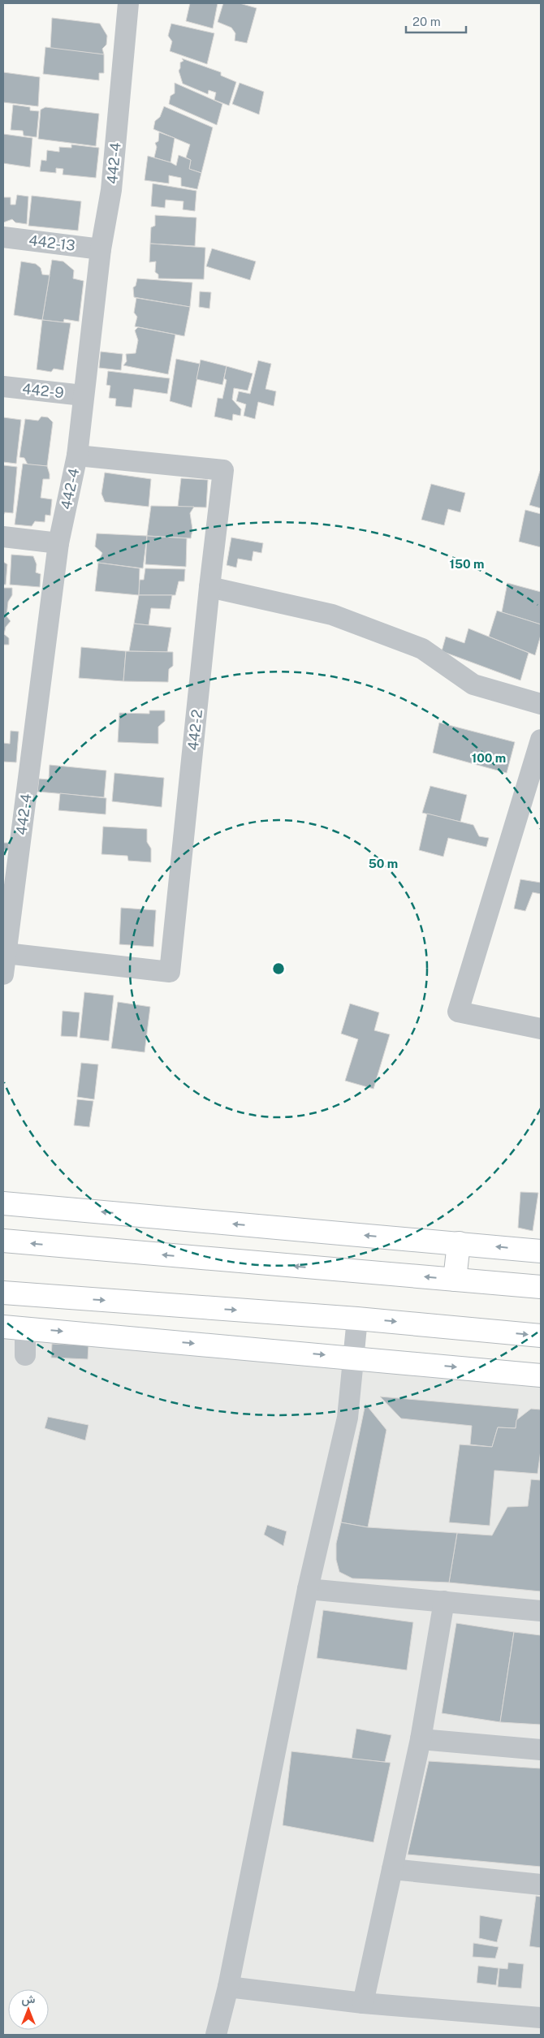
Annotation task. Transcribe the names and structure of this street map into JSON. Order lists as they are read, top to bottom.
{
  "streets": {
    "street": [
      "442-4",
      "442-13",
      "442-9",
      "442-2"
    ]
  },
  "crossings": [
    ["442-4", "442-13"],
    ["442-4", "442-9"],
    ["442-4", "442-2"]
  ],
  "scale_bar": "20 m",
  "north": "top",
  "rings": ["150 m", "100 m", "50 m"]
}
